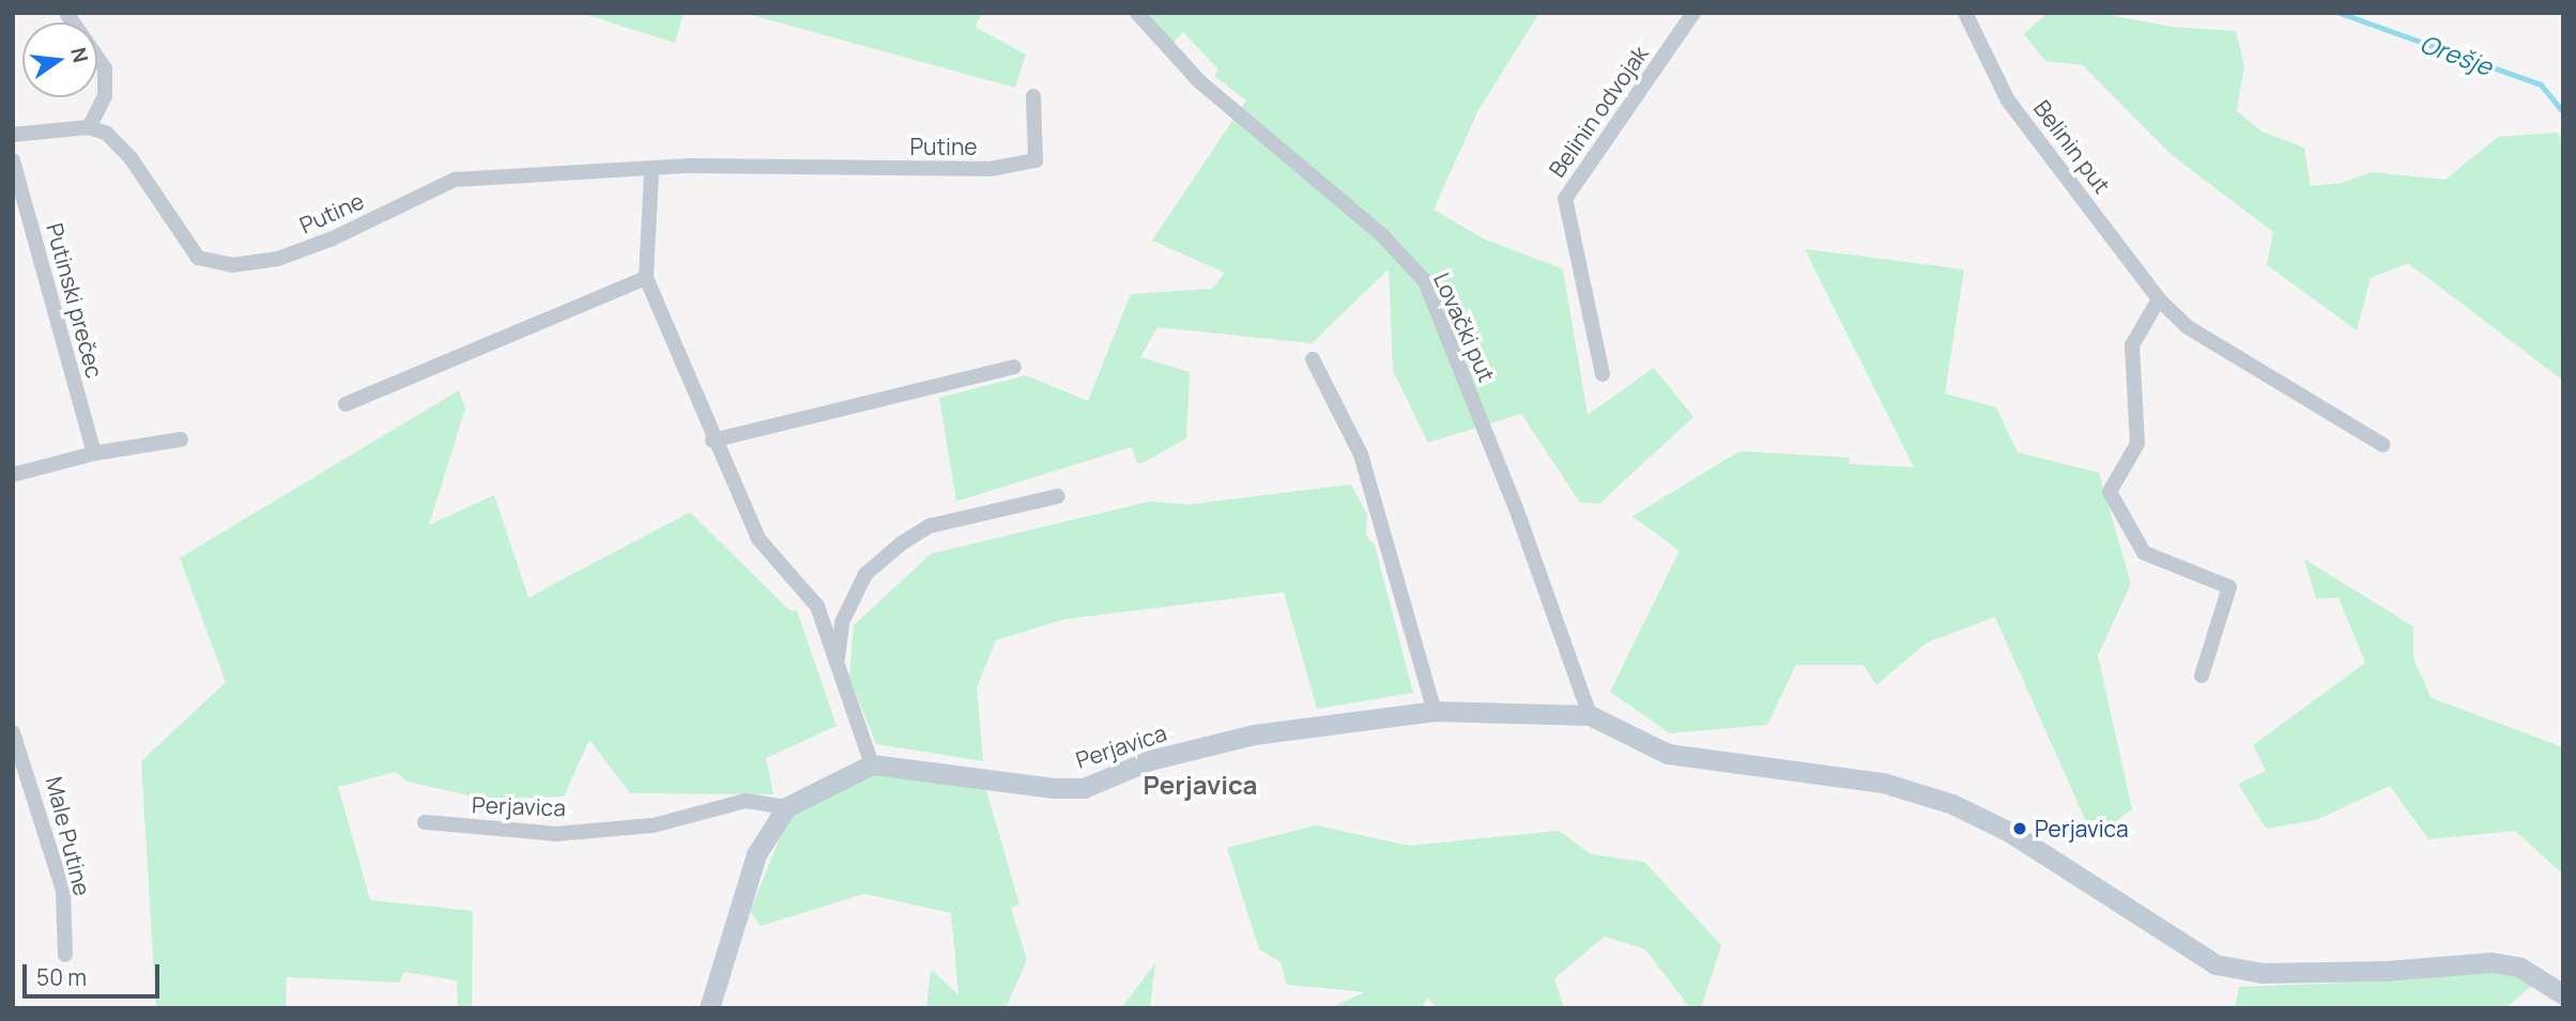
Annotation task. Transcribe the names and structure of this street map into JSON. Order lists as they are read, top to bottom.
{
  "streets": {
    "street": [
      "Belinin odvojak",
      "Putine",
      "Belinin put",
      "Putinski prečec",
      "Lovački put",
      "Perjavica",
      "Male Putine"
    ]
  },
  "crossings": [
    ["Lovački put", "Perjavica"]
  ],
  "districts": ["Perjavica"],
  "water": ["Orešje"],
  "places": ["Perjavica"],
  "scale_bar": "50 m",
  "north": "right"
}
